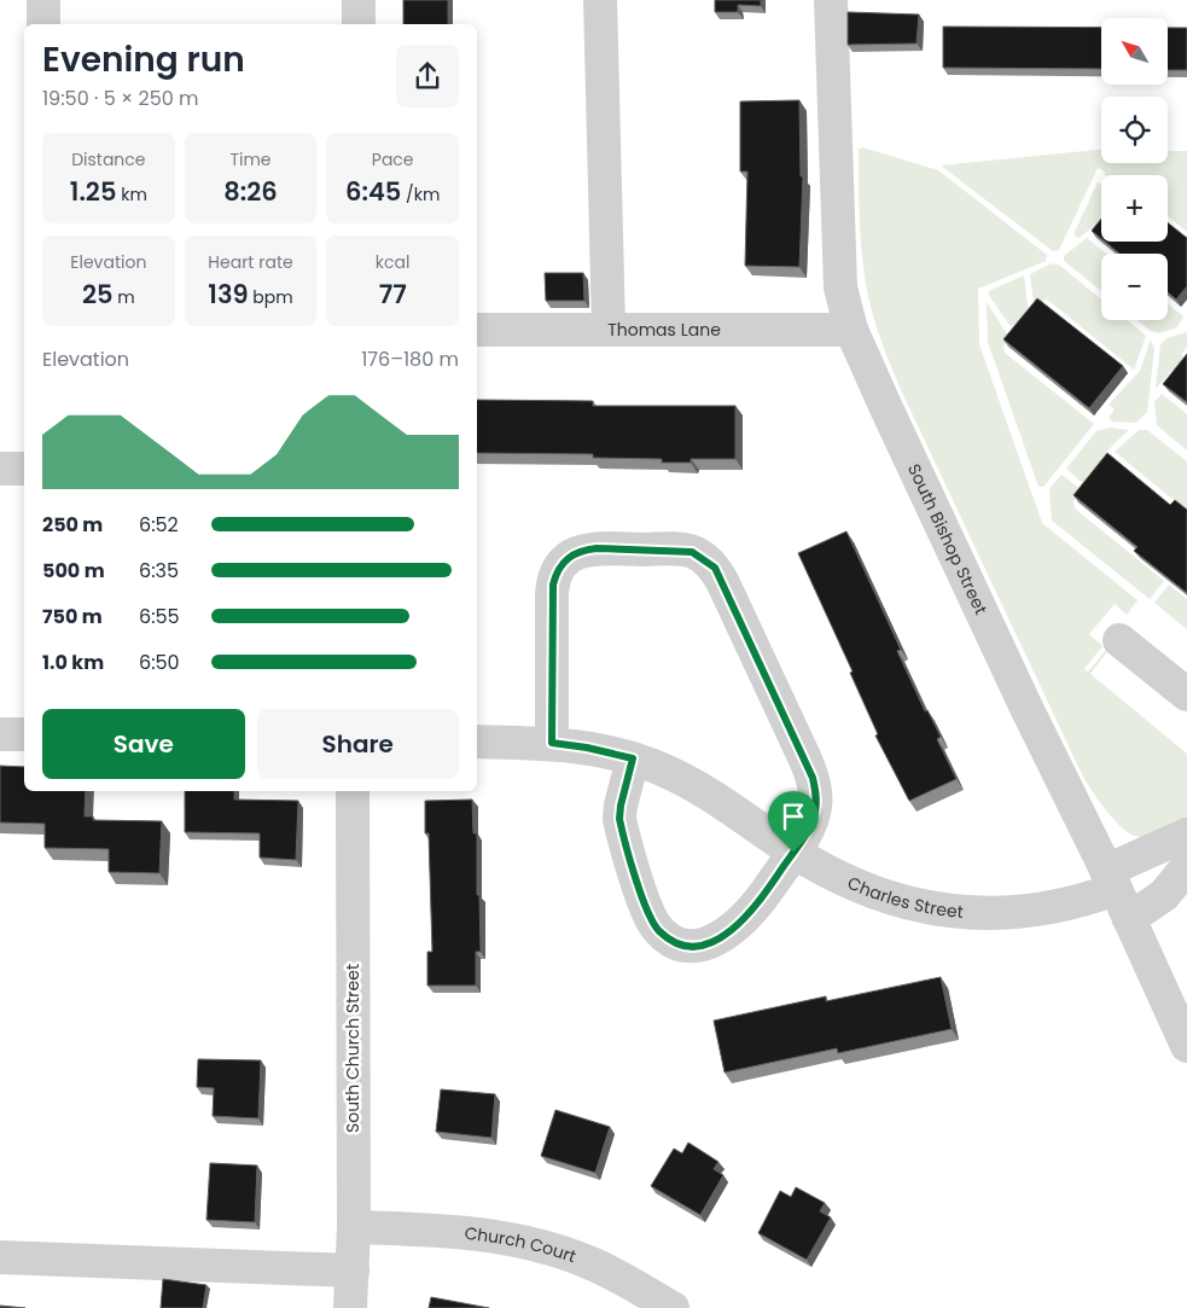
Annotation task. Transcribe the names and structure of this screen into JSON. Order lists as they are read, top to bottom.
{
  "streets": {
    "street": [
      "Thomas Lane",
      "South Bishop Street",
      "Charles Street",
      "South Church Street",
      "Church Court"
    ]
  },
  "crossings": [
    ["Thomas Lane", "South Bishop Street"],
    ["South Bishop Street", "Charles Street"],
    ["South Church Street", "Church Court"]
  ],
  "north": "top left",
  "page": {
    "map_buttons": ["+", "−"],
    "heading": ["Evening run", "19:50 · 5 × 250 m"],
    "stats": [
      ["Distance", "1.25 km"],
      ["Time", "8:26"],
      ["Pace", "6:45 /km"],
      ["Elevation", "25 m"],
      ["Heart rate", "139 bpm"],
      ["kcal", "77"]
    ],
    "chart": ["Elevation", "176–180 m"],
    "list": [
      {
        "name": "250 m",
        "note": "6:52"
      },
      {
        "name": "500 m",
        "note": "6:35"
      },
      {
        "name": "750 m",
        "note": "6:55"
      },
      {
        "name": "1.0 km",
        "note": "6:50"
      }
    ],
    "buttons": ["Save", "Share"]
  }
}
